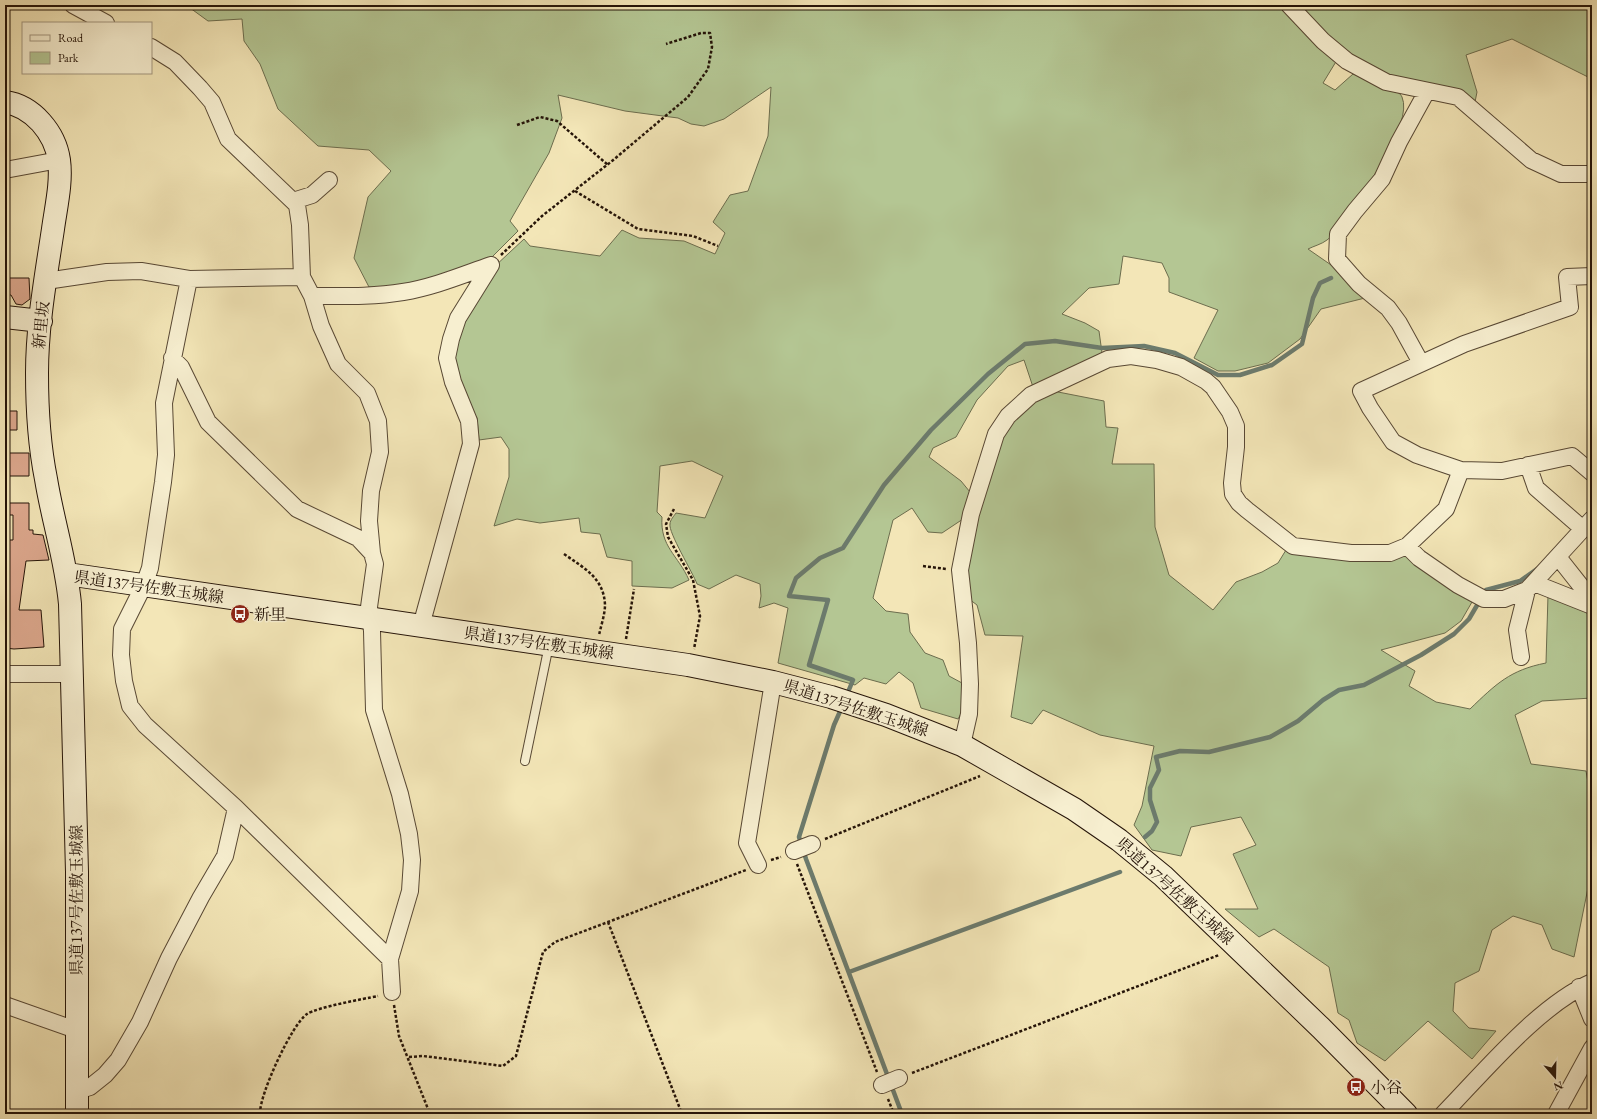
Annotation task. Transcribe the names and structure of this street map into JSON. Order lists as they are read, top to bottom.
{
  "streets": {
    "main road": ["新里坂", "県道137号佐敷玉城線"]
  },
  "crossings": [
    ["新里坂", "県道137号佐敷玉城線"]
  ],
  "places": {
    "bus stop": ["新里", "小谷"]
  },
  "legend": ["Road", "Park"],
  "north": "bottom"
}
